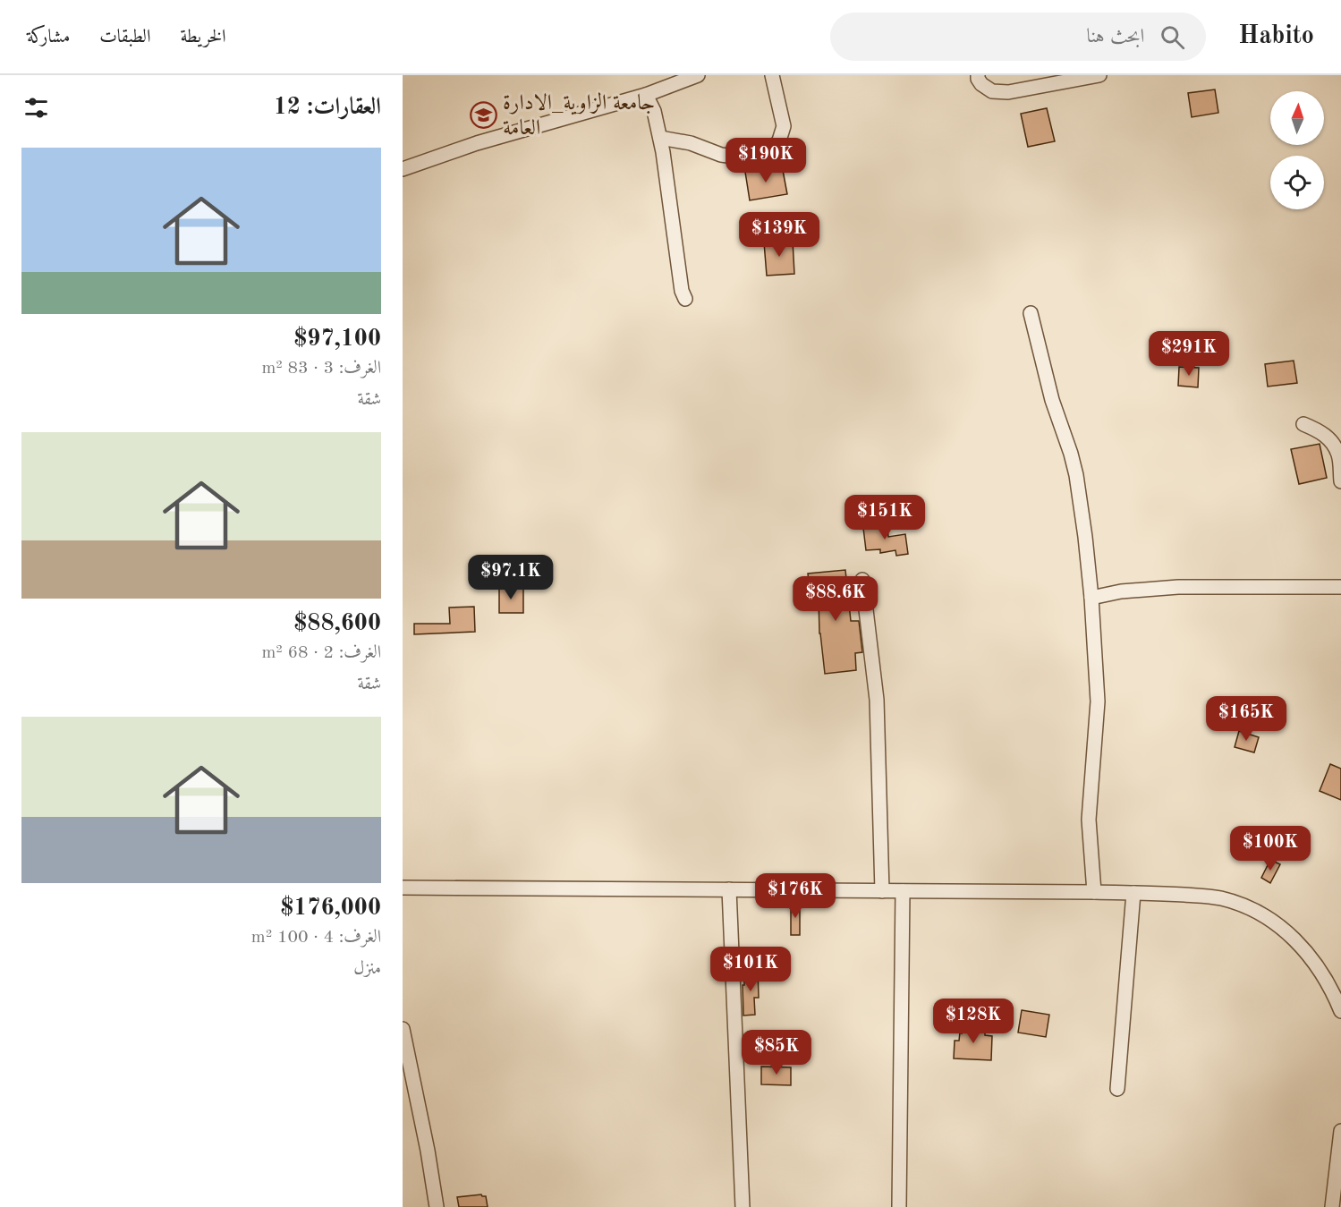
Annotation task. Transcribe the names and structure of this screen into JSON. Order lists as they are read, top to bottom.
{
  "places": {
    "school or university": ["جامعة الزاوية_الادارة العامة"]
  },
  "north": "top",
  "page": {
    "header": "Habito",
    "search": "ابحث هنا",
    "nav": ["الخريطة", "الطبقات", "مشاركة"],
    "heading": "العقارات: 12",
    "price": [
      "$190K",
      "$139K",
      "$291K",
      "$151K",
      "$97.1K",
      "$88.6K",
      "$165K",
      "$100K",
      "$176K",
      "$101K",
      "$128K",
      "$85K"
    ],
    "list": [
      {
        "name": "$97,100",
        "note": "الغرف: 3 · 83 m² · شقة"
      },
      {
        "name": "$88,600",
        "note": "الغرف: 2 · 68 m² · شقة"
      },
      {
        "name": "$176,000",
        "note": "الغرف: 4 · 100 m² · منزل"
      }
    ]
  }
}
